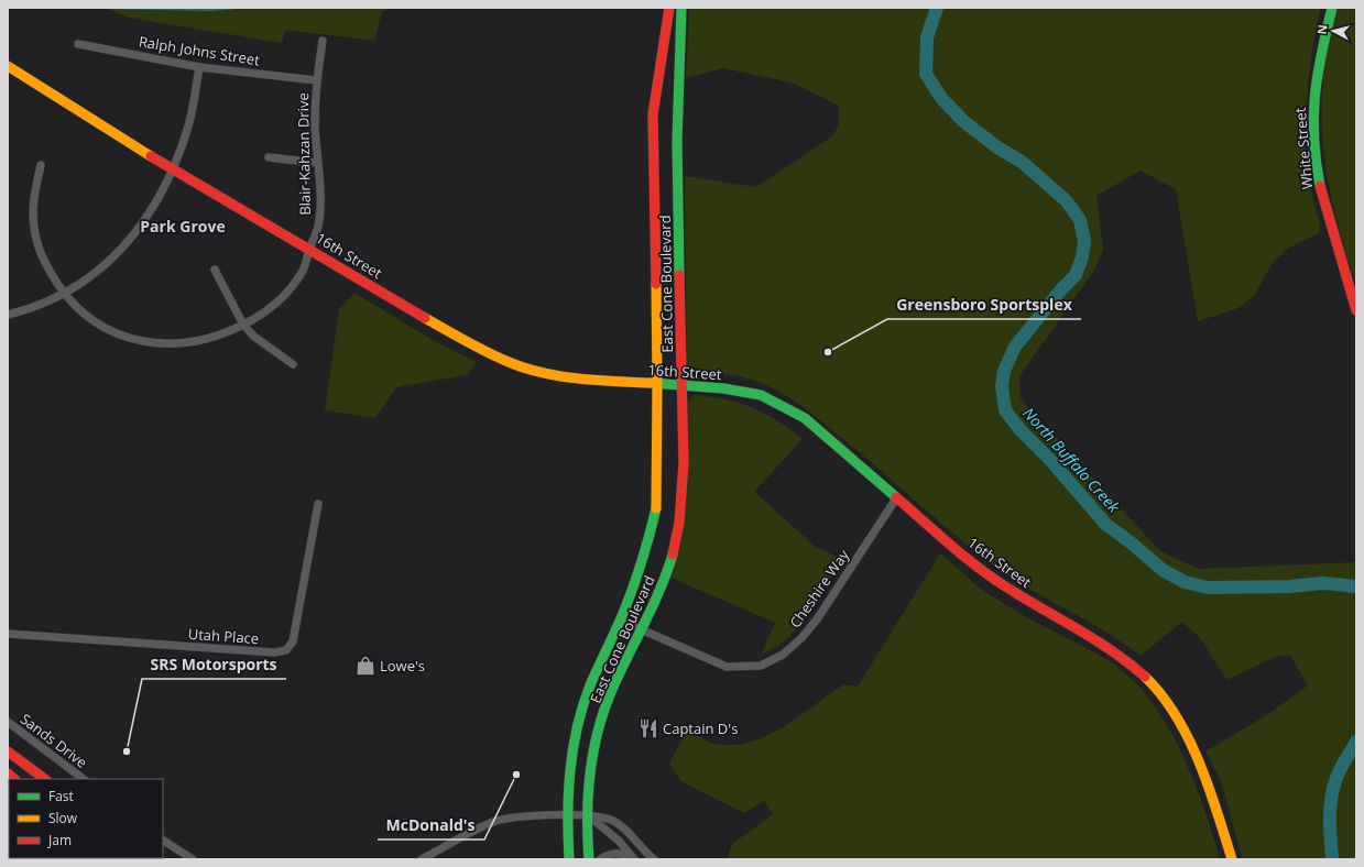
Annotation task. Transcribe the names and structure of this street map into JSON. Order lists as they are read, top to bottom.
{
  "streets": {
    "main road": ["White Street", "16th Street", "East Cone Boulevard"],
    "street": [
      "Ralph Johns Street",
      "Blair-Kahzan Drive",
      "Cheshire Way",
      "Utah Place",
      "Sands Drive"
    ]
  },
  "crossings": [
    ["Ralph Johns Street", "Blair-Kahzan Drive"],
    ["Blair-Kahzan Drive", "16th Street"],
    ["16th Street", "East Cone Boulevard"],
    ["16th Street", "Cheshire Way"],
    ["East Cone Boulevard", "Cheshire Way"]
  ],
  "districts": ["Park Grove"],
  "water": ["North Buffalo Creek"],
  "places": {
    "other": ["Greensboro Sportsplex", "SRS Motorsports", "McDonald's"],
    "shop": ["Lowe's"],
    "restaurant": ["Captain D's"]
  },
  "legend": ["Fast", "Slow", "Jam"],
  "north": "left"
}
